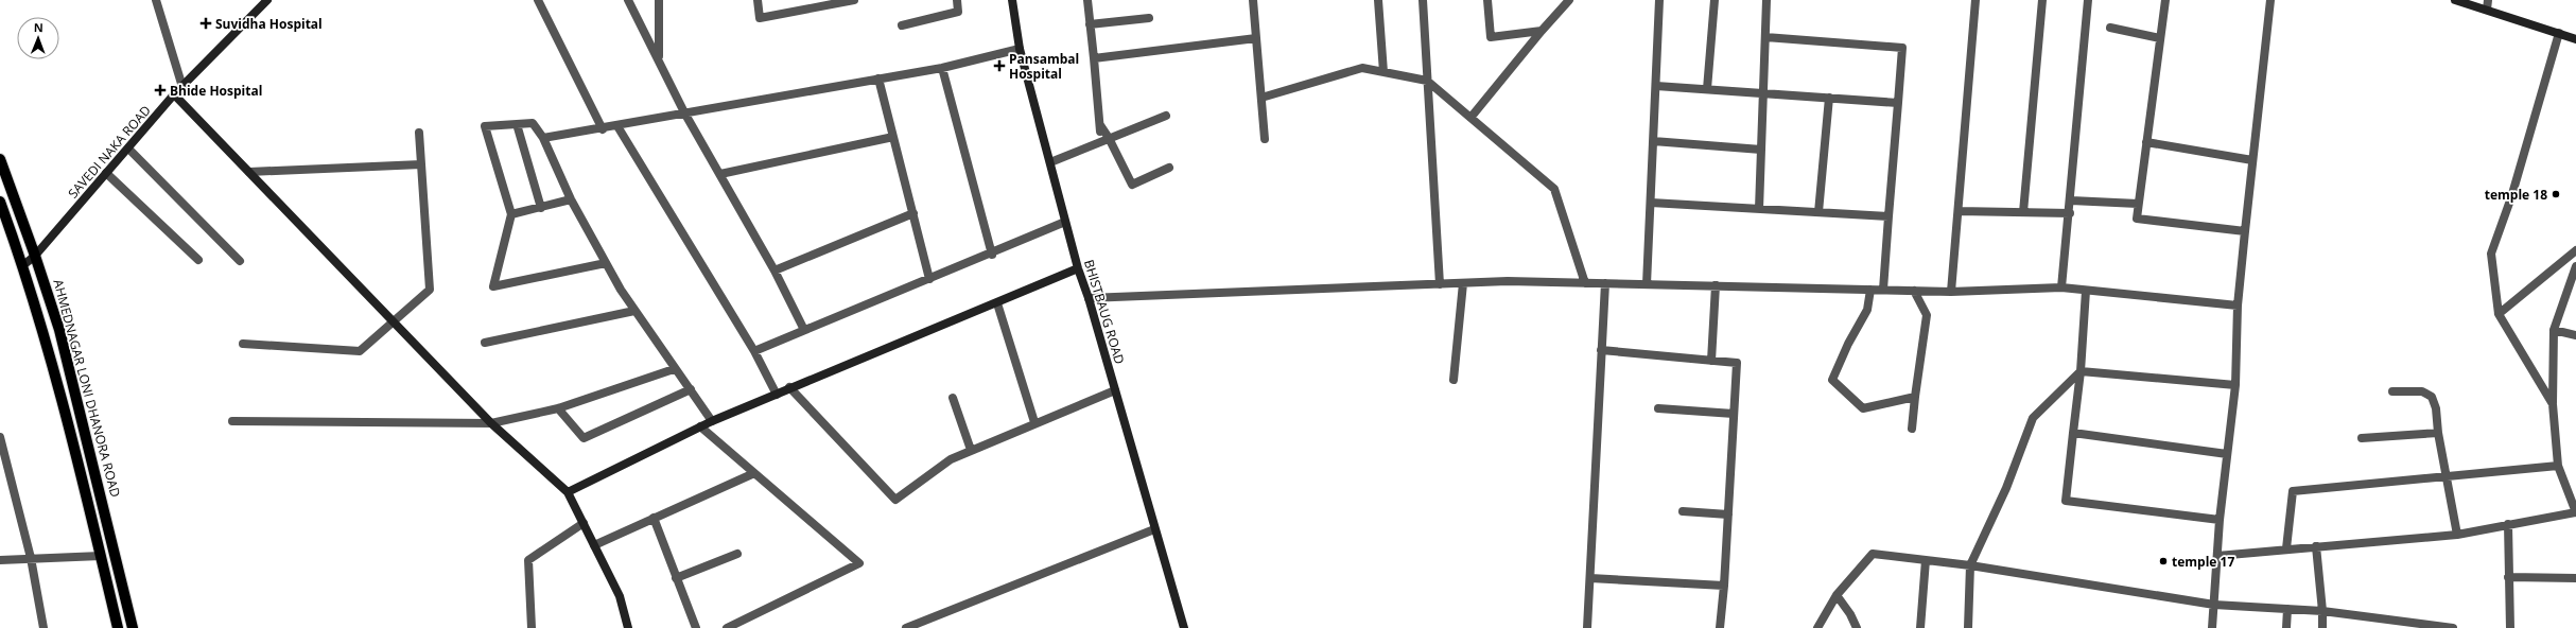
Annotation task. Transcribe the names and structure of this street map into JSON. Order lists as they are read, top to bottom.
{
  "streets": {
    "main road": ["AHMEDNAGAR LONI DHANORA ROAD"],
    "street": ["SAVEDI NAKA ROAD", "BHISTBAUG ROAD"]
  },
  "crossings": [
    ["SAVEDI NAKA ROAD", "AHMEDNAGAR LONI DHANORA ROAD"]
  ],
  "places": {
    "health": ["Suvidha Hospital", "Pansambal Hospital", "Bhide Hospital"],
    "other": ["temple 18", "temple 17"]
  },
  "north": "top"
}
